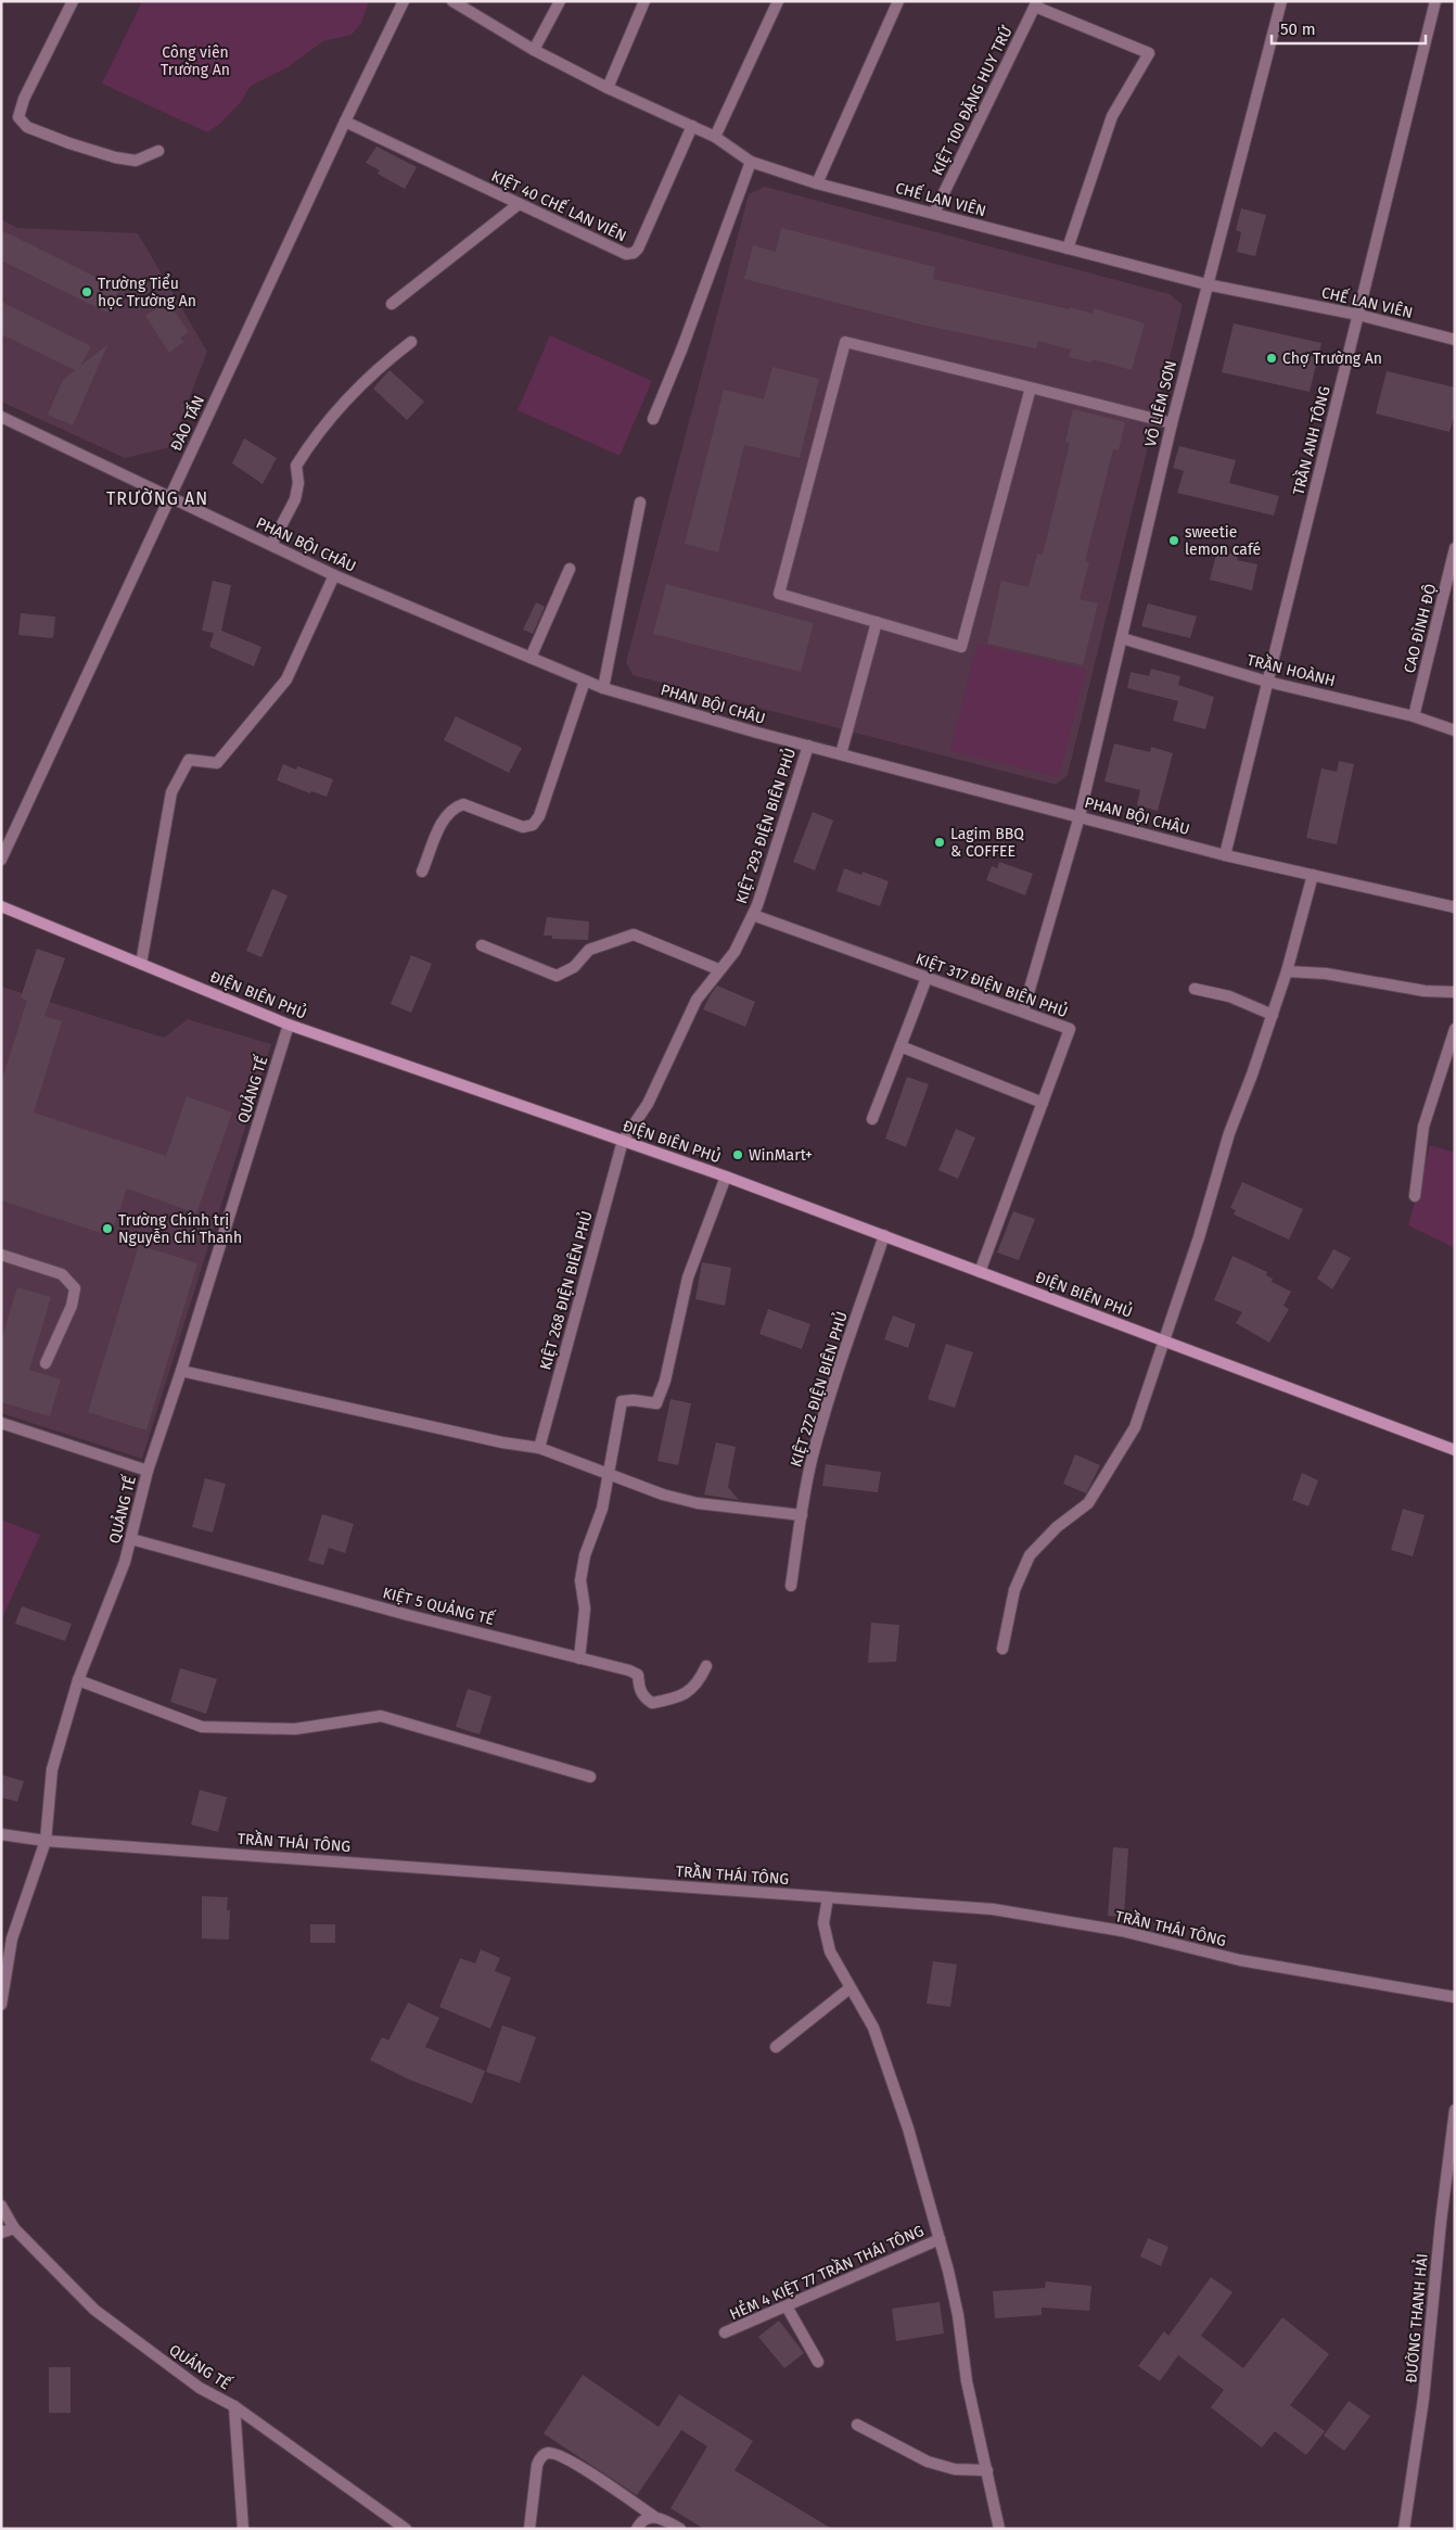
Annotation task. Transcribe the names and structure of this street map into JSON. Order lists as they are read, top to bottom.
{
  "streets": {
    "main road": ["ĐIỆN BIÊN PHỦ"],
    "street": [
      "KIỆT 100 ĐẶNG HUY TRỨ",
      "CHẾ LAN VIÊN",
      "KIỆT 40 CHẾ LAN VIÊN",
      "VÕ LIÊM SƠN",
      "ĐÀO TẤN",
      "TRẦN ANH TÔNG",
      "PHAN BỘI CHÂU",
      "CAO ĐÌNH ĐỘ",
      "TRẦN HOÀNH",
      "KIỆT 293 ĐIỆN BIÊN PHỦ",
      "KIỆT 317 ĐIỆN BIÊN PHỦ",
      "QUẢNG TẾ",
      "KIỆT 268 ĐIỆN BIÊN PHỦ",
      "KIỆT 272 ĐIỆN BIÊN PHỦ",
      "KIỆT 5 QUẢNG TẾ",
      "TRẦN THÁI TÔNG",
      "HẺM 4 KIỆT 77 TRẦN THÁI TÔNG",
      "ĐƯỜNG THANH HẢI"
    ]
  },
  "crossings": [
    ["KIỆT 100 ĐẶNG HUY TRỨ", "CHẾ LAN VIÊN"],
    ["CHẾ LAN VIÊN", "KIỆT 40 CHẾ LAN VIÊN"],
    ["CHẾ LAN VIÊN", "VÕ LIÊM SƠN"],
    ["CHẾ LAN VIÊN", "TRẦN ANH TÔNG"],
    ["KIỆT 40 CHẾ LAN VIÊN", "ĐÀO TẤN"],
    ["VÕ LIÊM SƠN", "PHAN BỘI CHÂU"],
    ["VÕ LIÊM SƠN", "TRẦN HOÀNH"],
    ["VÕ LIÊM SƠN", "KIỆT 317 ĐIỆN BIÊN PHỦ"],
    ["ĐÀO TẤN", "PHAN BỘI CHÂU"],
    ["TRẦN ANH TÔNG", "PHAN BỘI CHÂU"],
    ["TRẦN ANH TÔNG", "TRẦN HOÀNH"],
    ["PHAN BỘI CHÂU", "KIỆT 293 ĐIỆN BIÊN PHỦ"],
    ["CAO ĐÌNH ĐỘ", "TRẦN HOÀNH"],
    ["KIỆT 293 ĐIỆN BIÊN PHỦ", "KIỆT 317 ĐIỆN BIÊN PHỦ"],
    ["KIỆT 293 ĐIỆN BIÊN PHỦ", "ĐIỆN BIÊN PHỦ"],
    ["KIỆT 293 ĐIỆN BIÊN PHỦ", "KIỆT 268 ĐIỆN BIÊN PHỦ"],
    ["KIỆT 317 ĐIỆN BIÊN PHỦ", "ĐIỆN BIÊN PHỦ"],
    ["ĐIỆN BIÊN PHỦ", "QUẢNG TẾ"],
    ["ĐIỆN BIÊN PHỦ", "KIỆT 268 ĐIỆN BIÊN PHỦ"],
    ["ĐIỆN BIÊN PHỦ", "KIỆT 272 ĐIỆN BIÊN PHỦ"],
    ["QUẢNG TẾ", "KIỆT 5 QUẢNG TẾ"],
    ["QUẢNG TẾ", "TRẦN THÁI TÔNG"]
  ],
  "districts": ["TRƯỜNG AN"],
  "parks": ["Công viên Trường An"],
  "places": [
    "Trường Tiểu học Trường An",
    "Chợ Trường An",
    "sweetie lemon café",
    "Lagim BBQ & COFFEE",
    "WinMart+",
    "Trường Chính trị Nguyễn Chí Thanh"
  ],
  "scale_bar": "50 m"
}
